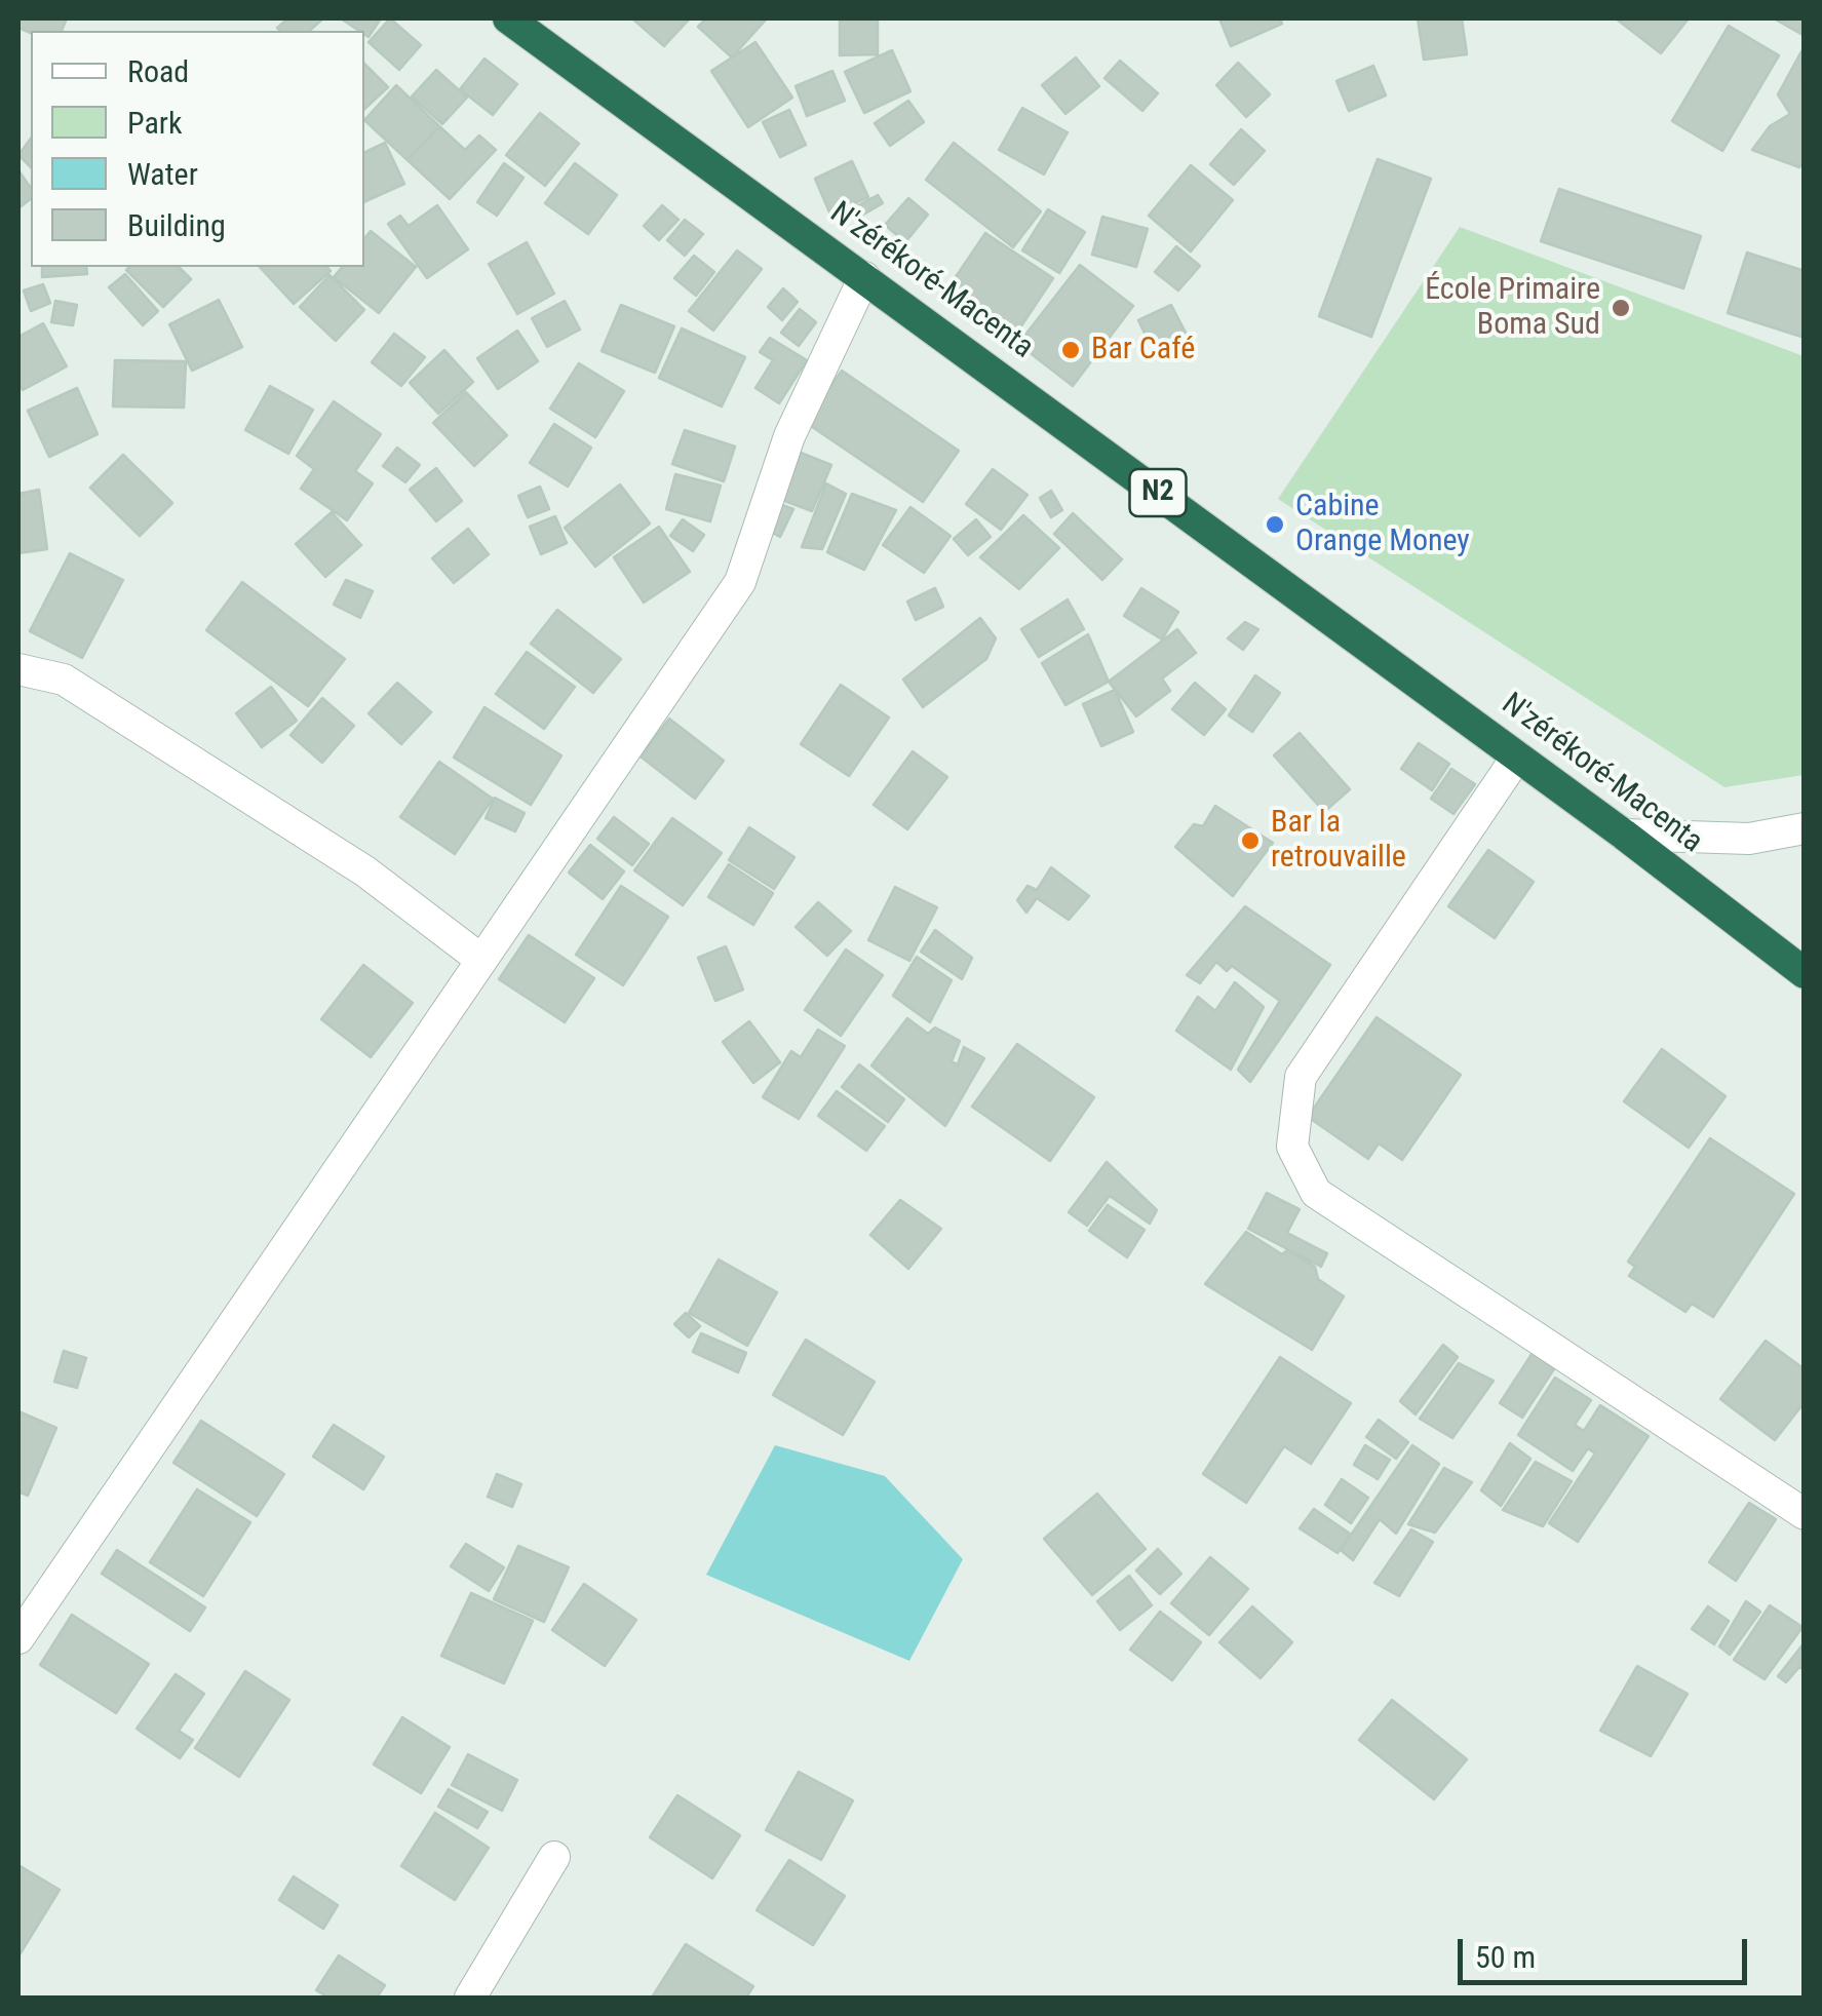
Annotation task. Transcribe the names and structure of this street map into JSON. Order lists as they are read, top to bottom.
{
  "streets": {
    "highway": ["N'zérékoré-Macenta", "N2"]
  },
  "places": [
    "École Primaire Boma Sud",
    "Bar Café",
    "Cabine Orange Money",
    "Bar la retrouvaille"
  ],
  "legend": [
    "Road",
    "Park",
    "Water",
    "Building"
  ],
  "scale_bar": "50 m"
}
